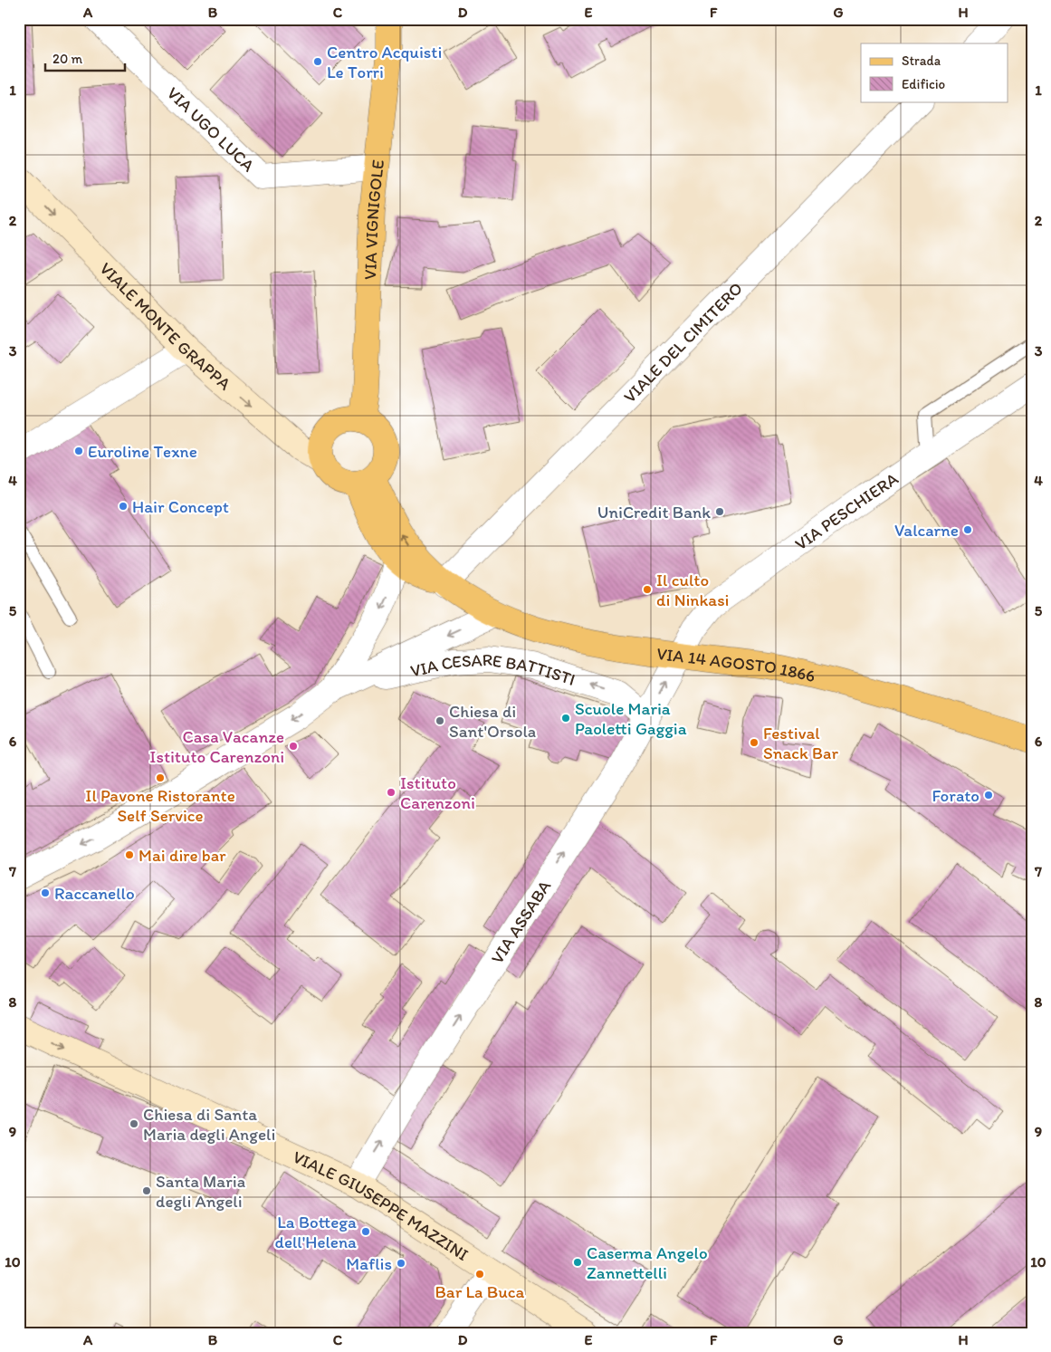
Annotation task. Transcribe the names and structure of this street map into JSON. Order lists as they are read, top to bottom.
{
  "streets": {
    "main road": ["VIA VIGNIGOLE", "VIA 14 AGOSTO 1866"],
    "street": [
      "VIA UGO LUCA",
      "VIALE MONTE GRAPPA",
      "VIALE DEL CIMITERO",
      "VIA PESCHIERA",
      "VIA CESARE BATTISTI",
      "VIA ASSABA",
      "VIALE GIUSEPPE MAZZINI"
    ]
  },
  "crossings": [
    ["VIA UGO LUCA", "VIA VIGNIGOLE"],
    ["VIA VIGNIGOLE", "VIALE MONTE GRAPPA"],
    ["VIA VIGNIGOLE", "VIA 14 AGOSTO 1866"],
    ["VIALE MONTE GRAPPA", "VIA 14 AGOSTO 1866"],
    ["VIALE DEL CIMITERO", "VIA 14 AGOSTO 1866"],
    ["VIA PESCHIERA", "VIA 14 AGOSTO 1866"],
    ["VIA PESCHIERA", "VIA ASSABA"],
    ["VIA 14 AGOSTO 1866", "VIA CESARE BATTISTI"],
    ["VIA 14 AGOSTO 1866", "VIA ASSABA"],
    ["VIA CESARE BATTISTI", "VIA ASSABA"],
    ["VIA ASSABA", "VIALE GIUSEPPE MAZZINI"]
  ],
  "one_way": [
    "VIALE MONTE GRAPPA",
    "VIA CESARE BATTISTI",
    "VIA ASSABA",
    "VIALE GIUSEPPE MAZZINI"
  ],
  "places": [
    "Centro Acquisti Le Torri",
    "Euroline Texne",
    "Hair Concept",
    "UniCredit Bank",
    "Valcarne",
    "Il culto di Ninkasi",
    "Scuole Maria Paoletti Gaggia",
    "Chiesa di Sant'Orsola",
    "Festival Snack Bar",
    "Casa Vacanze Istituto Carenzoni",
    "Il Pavone Ristorante Self Service",
    "Istituto Carenzoni",
    "Forato",
    "Mai dire bar",
    "Raccanello",
    "Chiesa di Santa Maria degli Angeli",
    "Santa Maria degli Angeli",
    "La Bottega dell'Helena",
    "Caserma Angelo Zannettelli",
    "Maflis",
    "Bar La Buca"
  ],
  "legend": ["Strada", "Edificio"],
  "scale_bar": "20 m",
  "grid": {
    "columns": [
      "A",
      "B",
      "C",
      "D",
      "E",
      "F",
      "G",
      "H"
    ],
    "rows": [
      "1",
      "2",
      "3",
      "4",
      "5",
      "6",
      "7",
      "8",
      "9",
      "10"
    ]
  }
}
